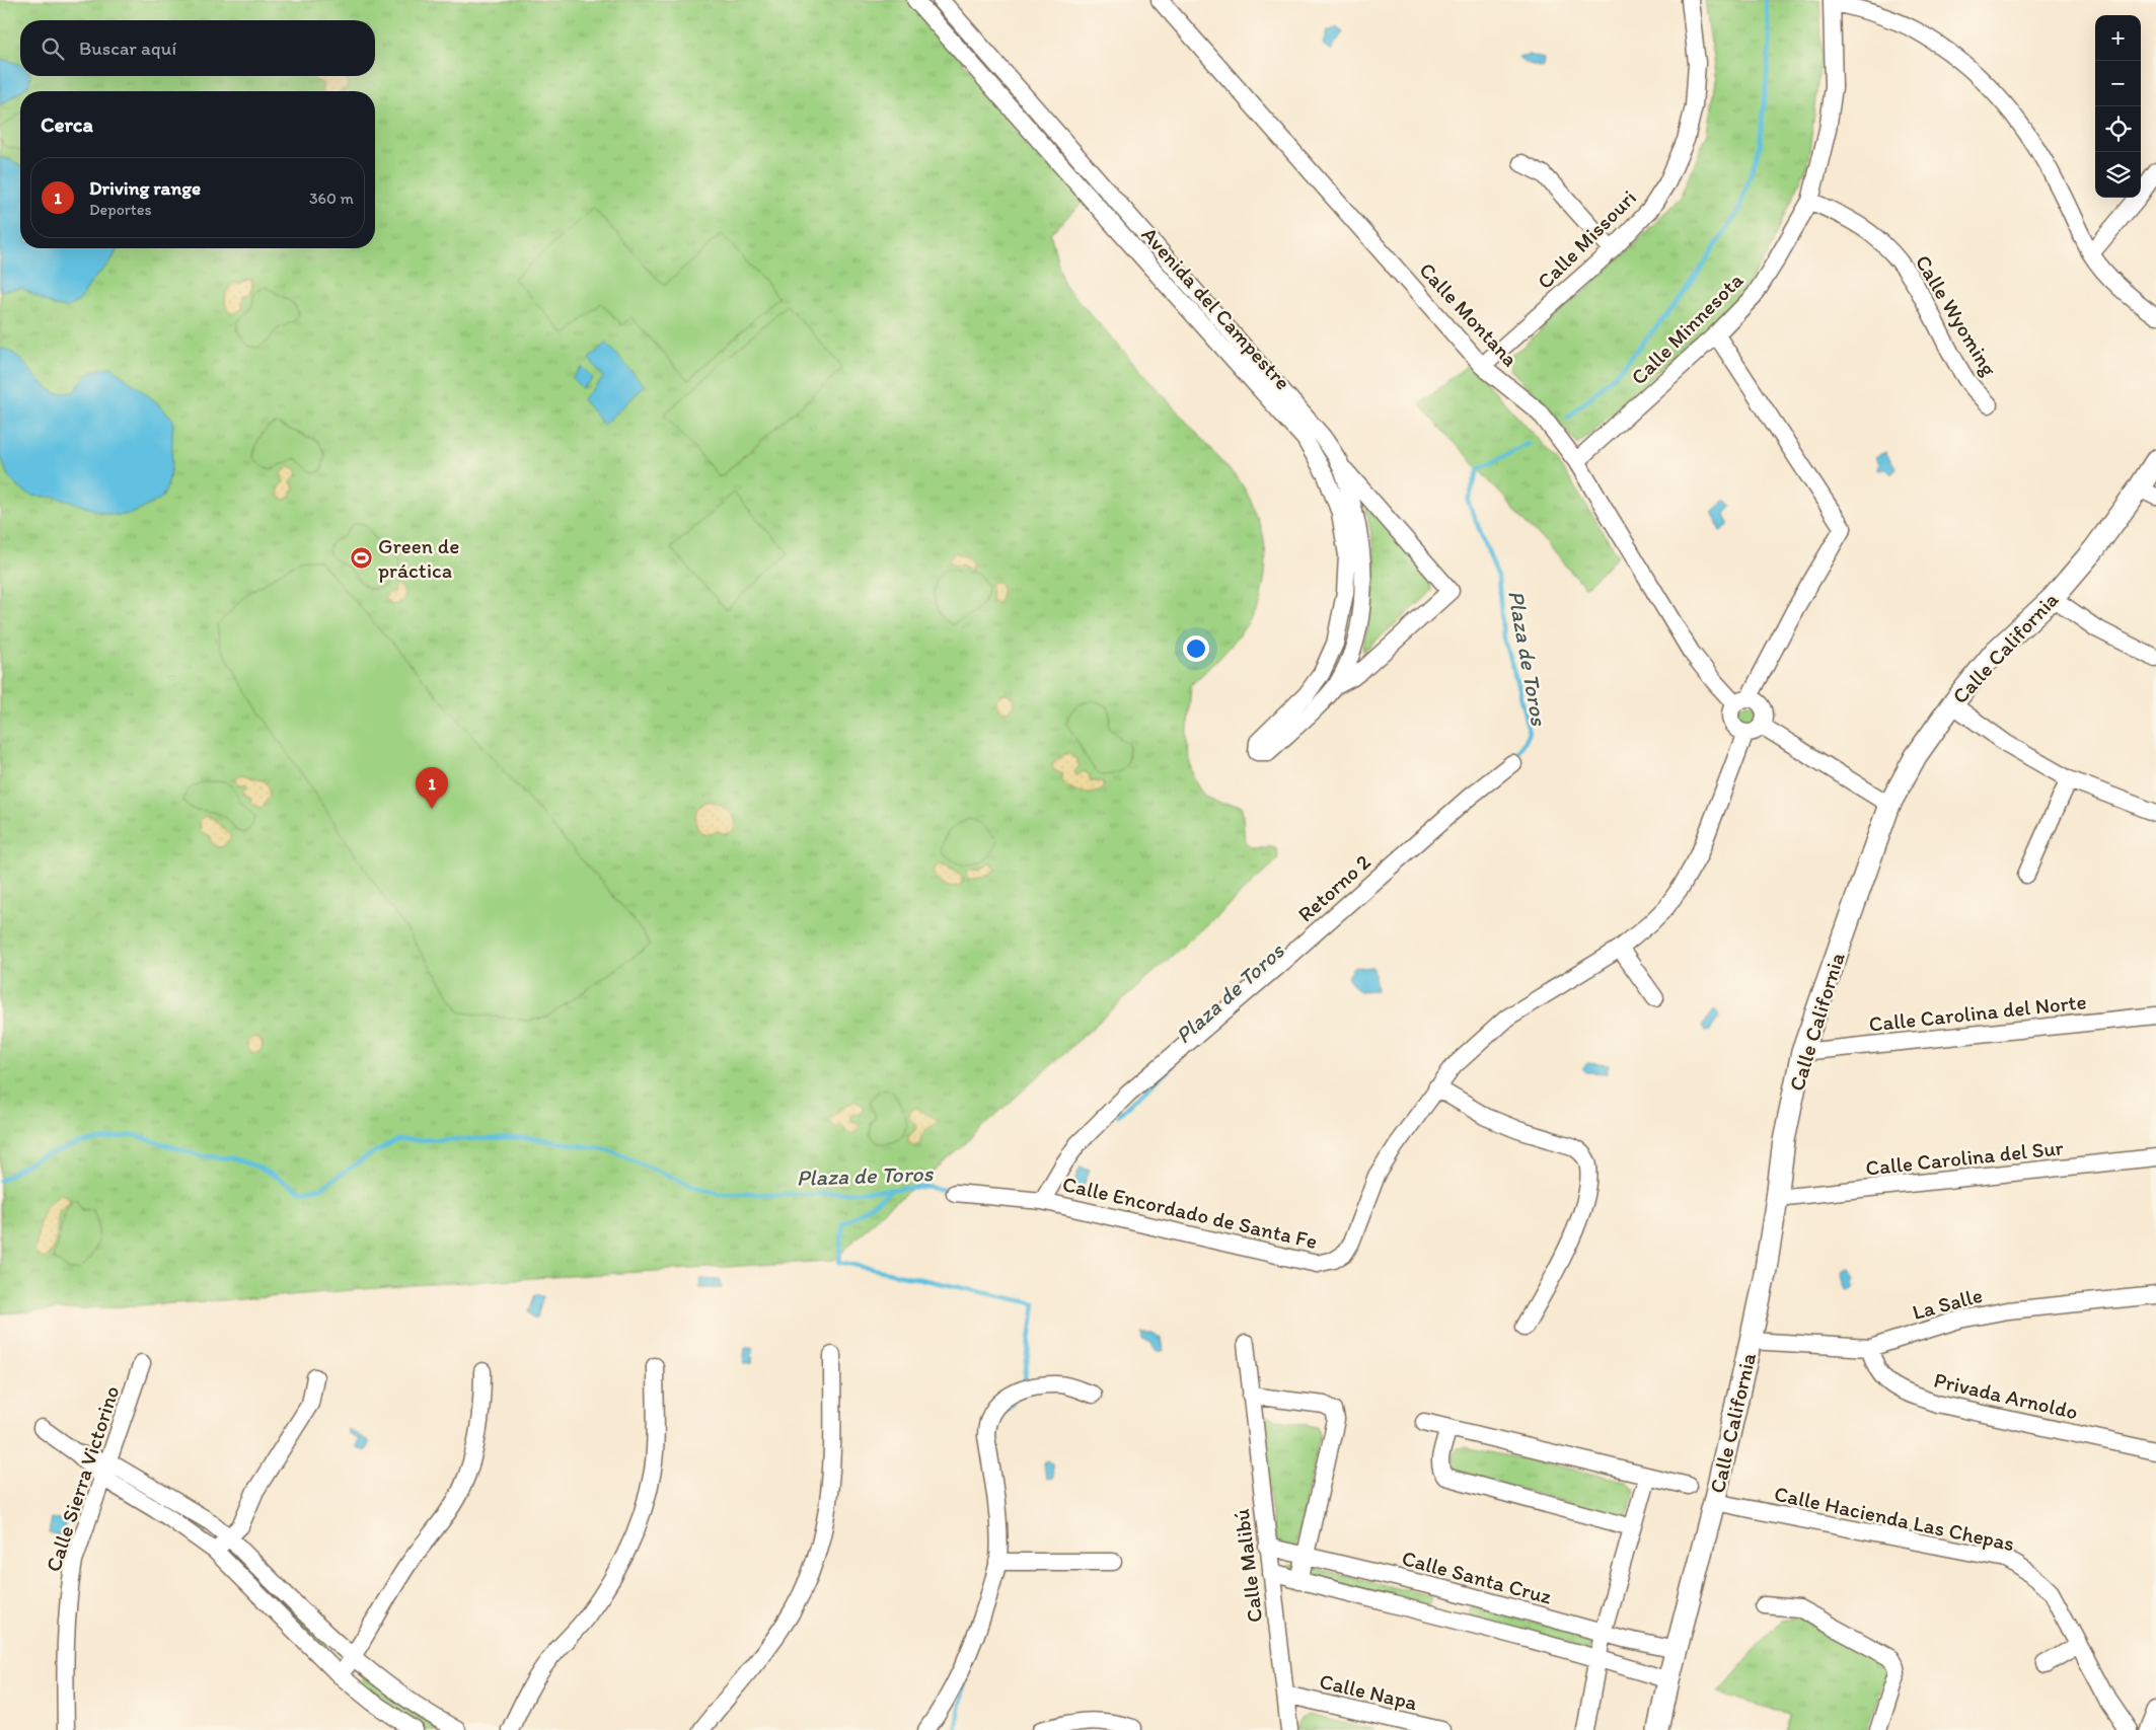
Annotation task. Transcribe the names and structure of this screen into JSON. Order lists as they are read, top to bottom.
{
  "streets": {
    "main road": ["Calle California"],
    "street": [
      "Calle Missouri",
      "Avenida del Campestre",
      "Calle Montana",
      "Calle Wyoming",
      "Calle Minnesota",
      "Retorno 2",
      "Calle Carolina del Norte",
      "Calle Carolina del Sur",
      "Calle Encordado de Santa Fe",
      "La Salle",
      "Privada Arnoldo",
      "Calle Sierra Victorino",
      "Calle Hacienda Las Chepas",
      "Calle Malibú",
      "Calle Santa Cruz",
      "Calle Napa"
    ]
  },
  "crossings": [
    ["Calle Missouri", "Calle Montana"],
    ["Calle Montana", "Calle Minnesota"],
    ["Calle Montana", "Calle Encordado de Santa Fe"],
    ["Calle Wyoming", "Calle Minnesota"],
    ["Calle California", "Calle Carolina del Norte"],
    ["Calle California", "Calle Carolina del Sur"],
    ["Calle California", "La Salle"],
    ["Calle California", "Calle Hacienda Las Chepas"],
    ["Calle California", "Calle Santa Cruz"],
    ["Retorno 2", "Calle Encordado de Santa Fe"],
    ["La Salle", "Privada Arnoldo"],
    ["Calle Malibú", "Calle Santa Cruz"],
    ["Calle Malibú", "Calle Napa"]
  ],
  "water": ["Plaza de Toros"],
  "places": {
    "sports": ["Green de práctica"]
  },
  "page": {
    "map_buttons": ["+", "−"],
    "search": "Buscar aquí",
    "heading": "Cerca",
    "list": [
      {
        "mark": "1",
        "name": "Driving range",
        "note": "Deportes",
        "value": "360 m"
      }
    ],
    "pins": "1"
  }
}
